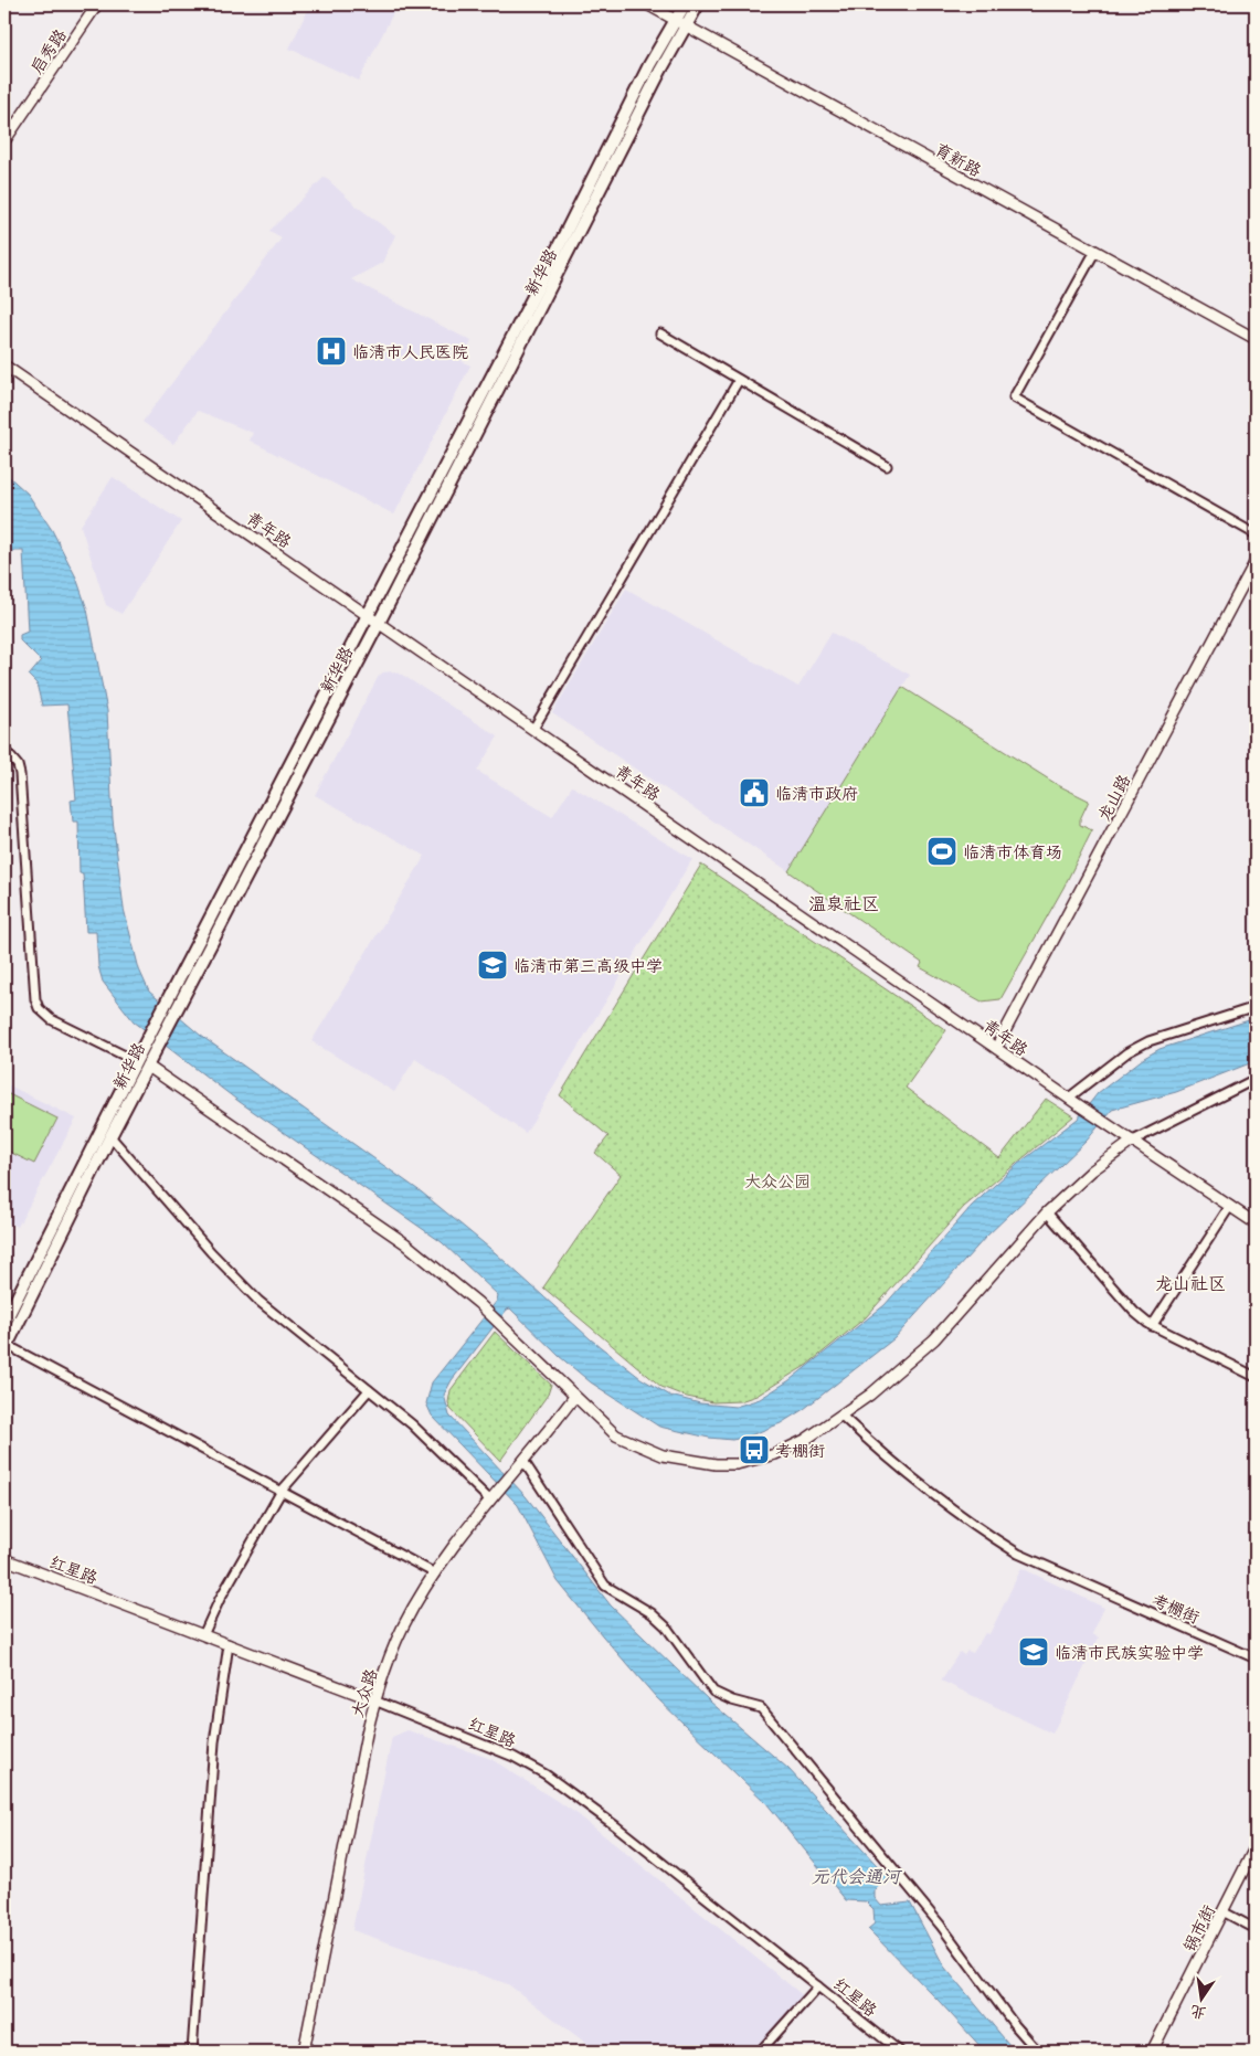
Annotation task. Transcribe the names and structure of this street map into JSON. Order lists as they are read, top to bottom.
{
  "streets": {
    "main road": ["新华路"],
    "street": [
      "启秀路",
      "育新路",
      "青年路",
      "龙山路",
      "红星路",
      "考棚街",
      "大众路",
      "锅市街"
    ]
  },
  "crossings": [
    ["育新路", "新华路"],
    ["新华路", "青年路"],
    ["青年路", "龙山路"],
    ["红星路", "大众路"]
  ],
  "districts": ["温泉社区", "龙山社区"],
  "water": ["元代会通河"],
  "parks": ["大众公园"],
  "places": {
    "hospital": ["临清市人民医院"],
    "public building": ["临清市政府"],
    "sports": ["临清市体育场"],
    "school or university": ["临清市第三高级中学", "临清市民族实验中学"],
    "bus stop": ["考棚街"]
  },
  "north": "bottom"
}
